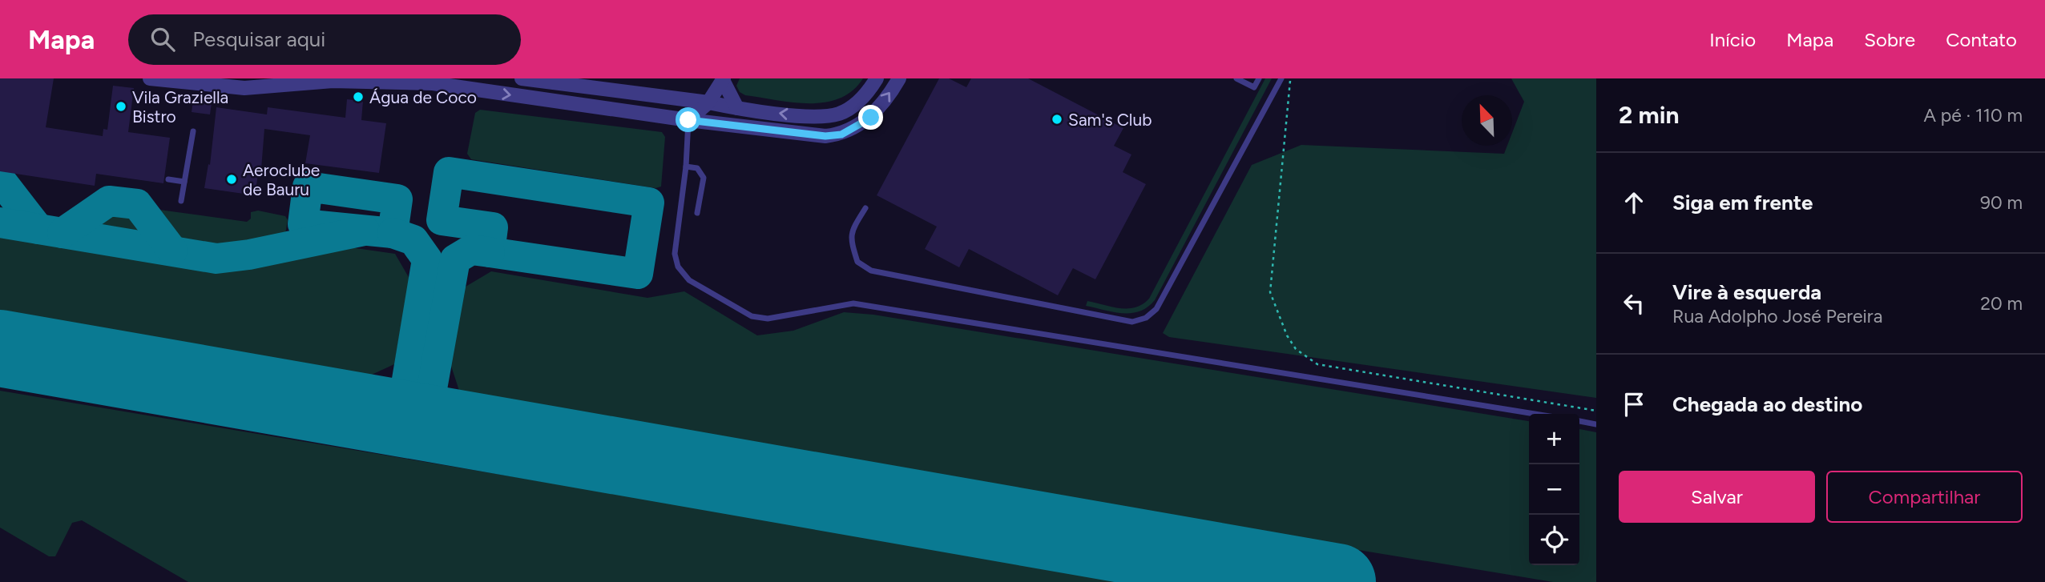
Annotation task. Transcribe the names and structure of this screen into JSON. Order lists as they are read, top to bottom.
{
  "places": [
    "Água de Coco",
    "Vila Graziella Bistro",
    "Sam's Club",
    "Aeroclube de Bauru"
  ],
  "north": "top left",
  "page": {
    "header": "Mapa",
    "search": "Pesquisar aqui",
    "nav": [
      "Início",
      "Mapa",
      "Sobre",
      "Contato"
    ],
    "heading": ["2 min", "A pé · 110 m"],
    "list": [
      ["Siga em frente", "90 m"],
      ["Vire à esquerda", "Rua Adolpho José Pereira", "20 m"],
      "Chegada ao destino"
    ],
    "map_buttons": ["+", "−"],
    "buttons": ["Salvar", "Compartilhar"]
  }
}
